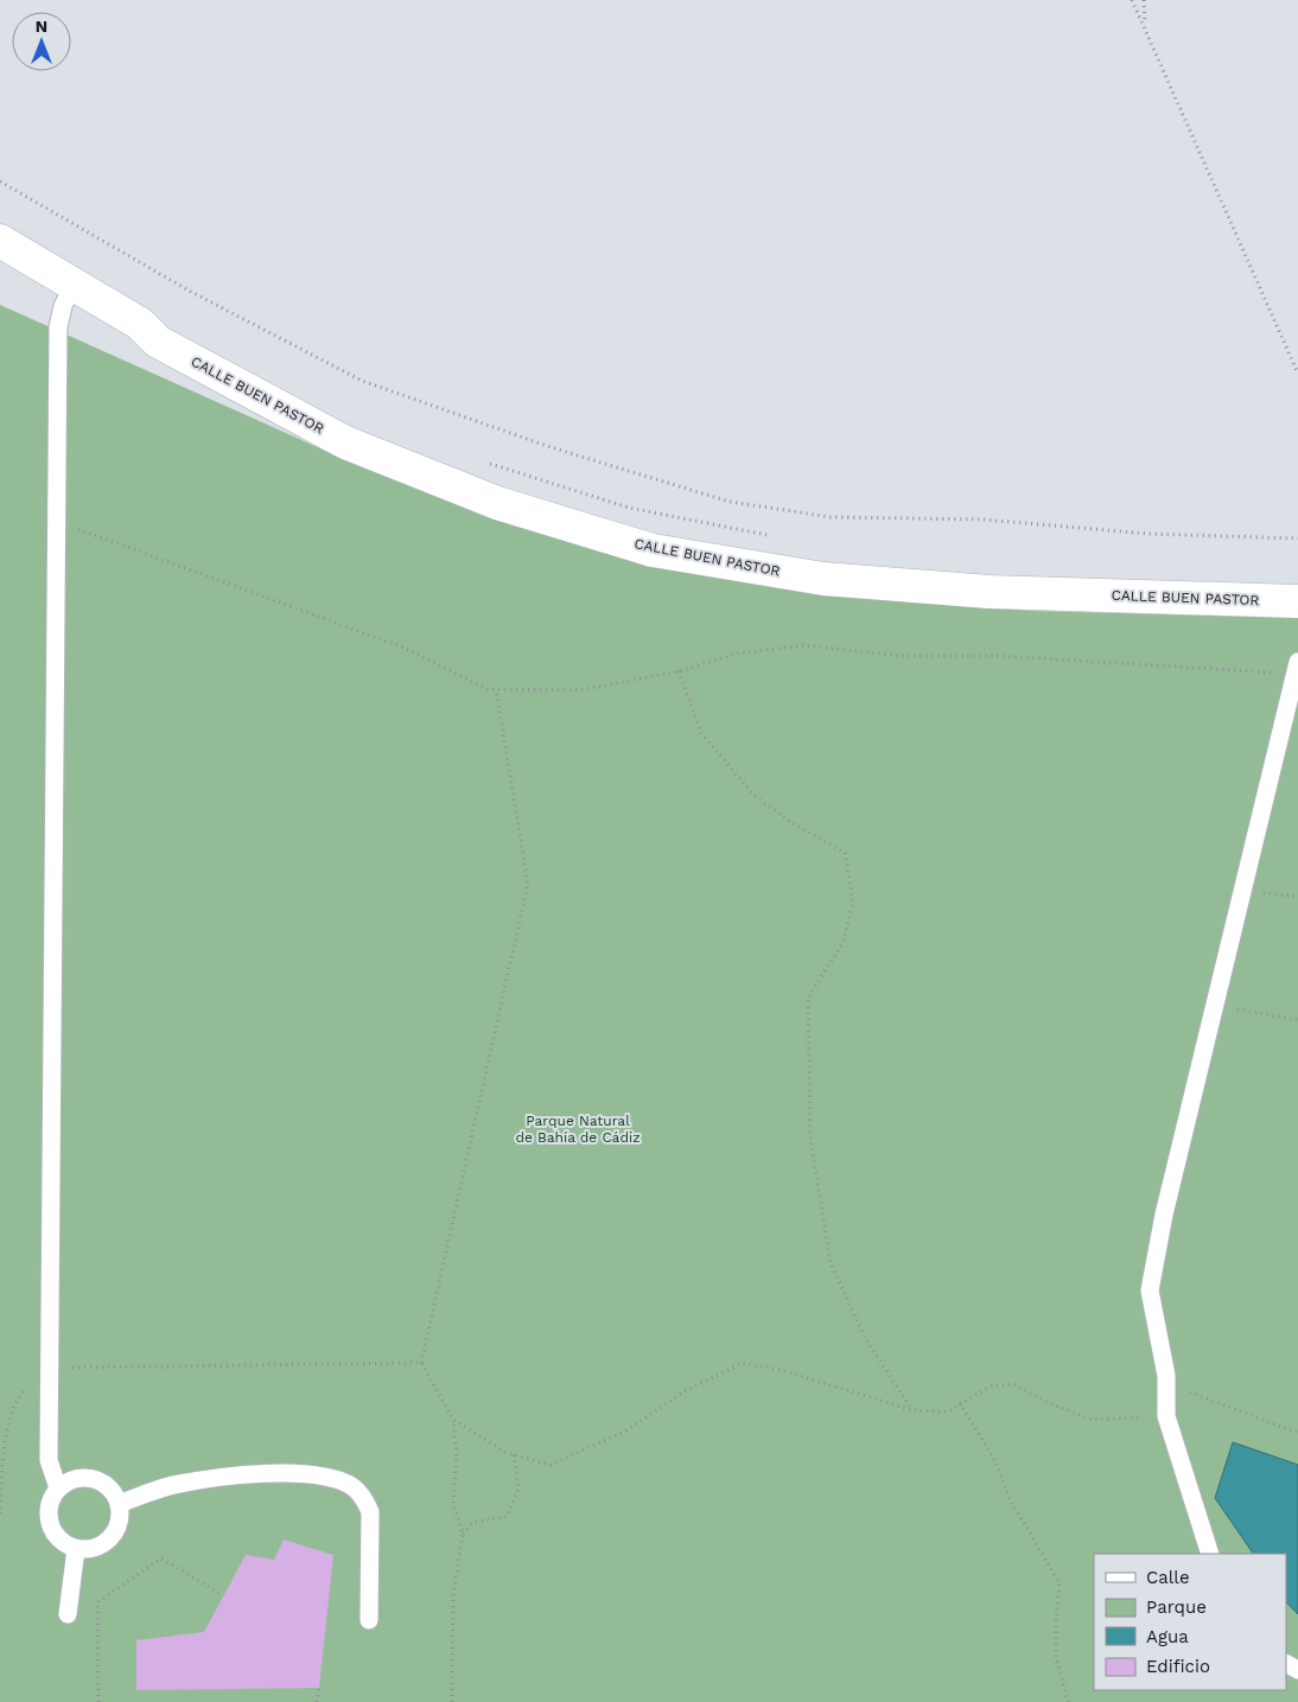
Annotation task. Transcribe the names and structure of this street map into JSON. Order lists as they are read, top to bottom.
{
  "streets": {
    "street": ["CALLE BUEN PASTOR"]
  },
  "parks": ["Parque Natural de Bahía de Cádiz"],
  "legend": [
    "Calle",
    "Parque",
    "Agua",
    "Edificio"
  ],
  "north": "top"
}
